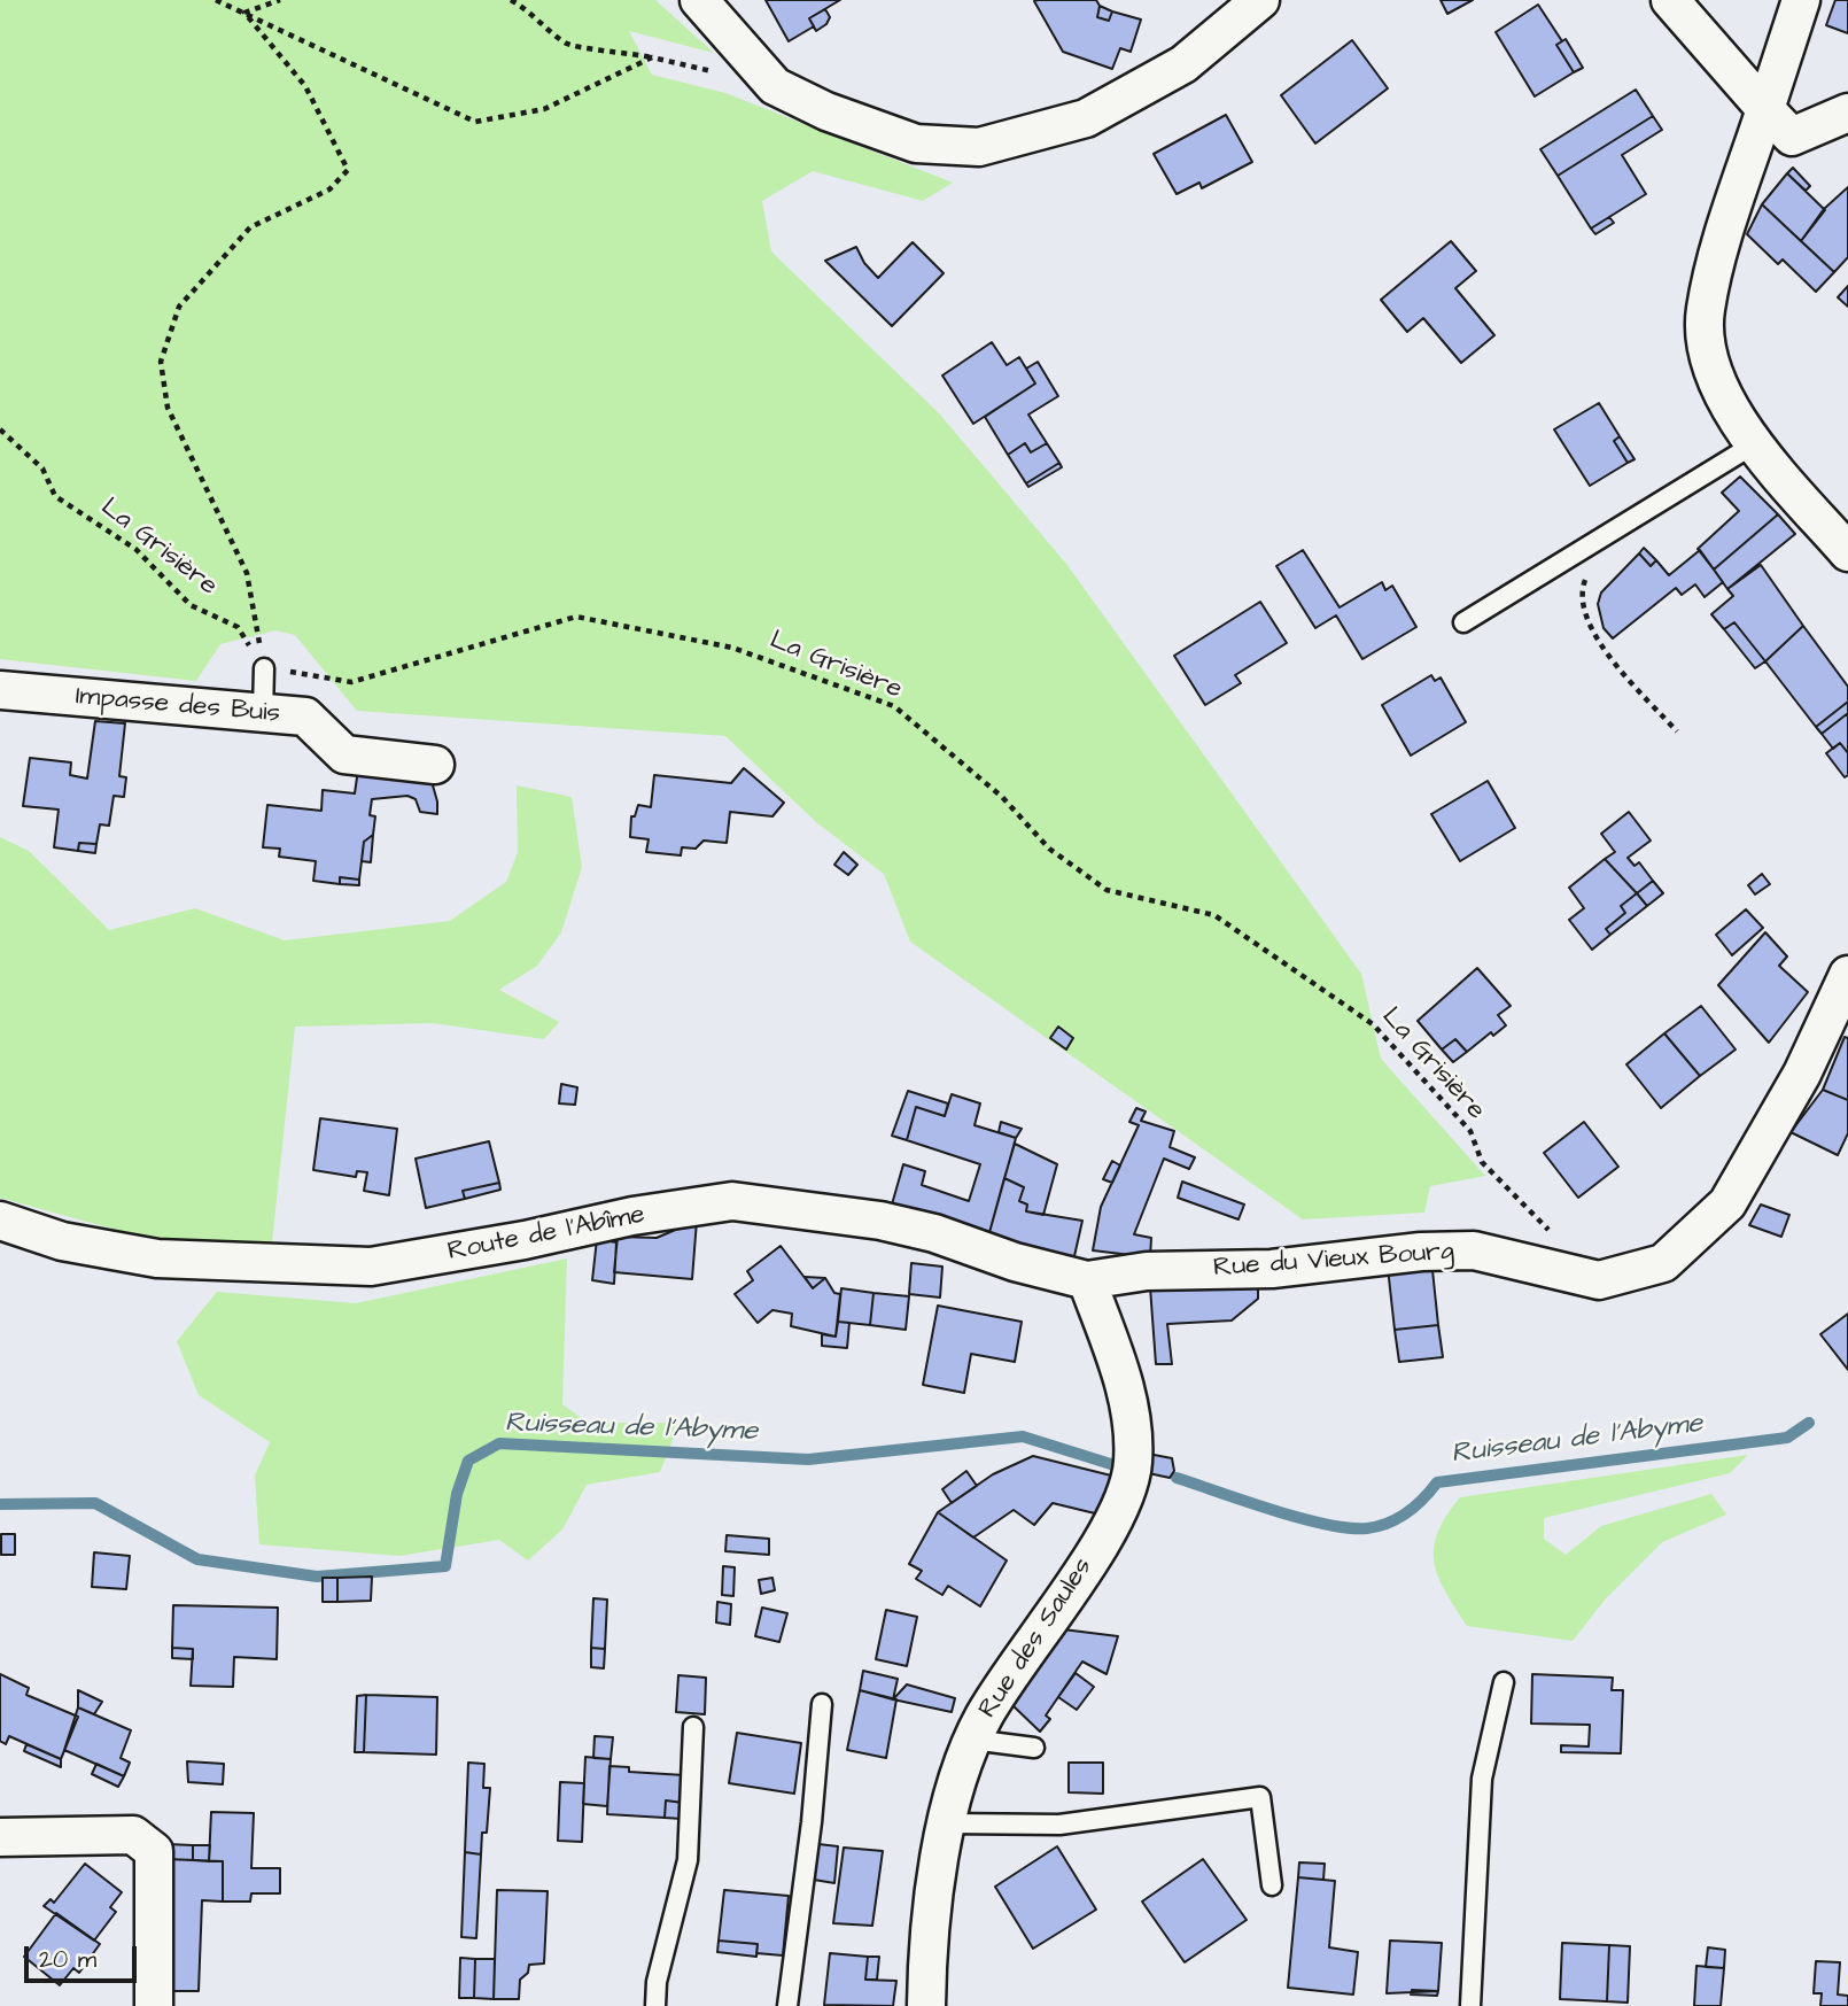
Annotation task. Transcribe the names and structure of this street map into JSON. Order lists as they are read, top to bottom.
{
  "streets": {
    "street": [
      "Impasse des Buis",
      "Route de l'Abîme",
      "Rue du Vieux Bourg",
      "Rue des Saules"
    ],
    "path": ["La Grisière"]
  },
  "crossings": [
    ["Route de l'Abîme", "Rue du Vieux Bourg"],
    ["Route de l'Abîme", "Rue des Saules"],
    ["Rue du Vieux Bourg", "Rue des Saules"]
  ],
  "water": ["Ruisseau de l'Abyme"],
  "scale_bar": "20 m"
}
